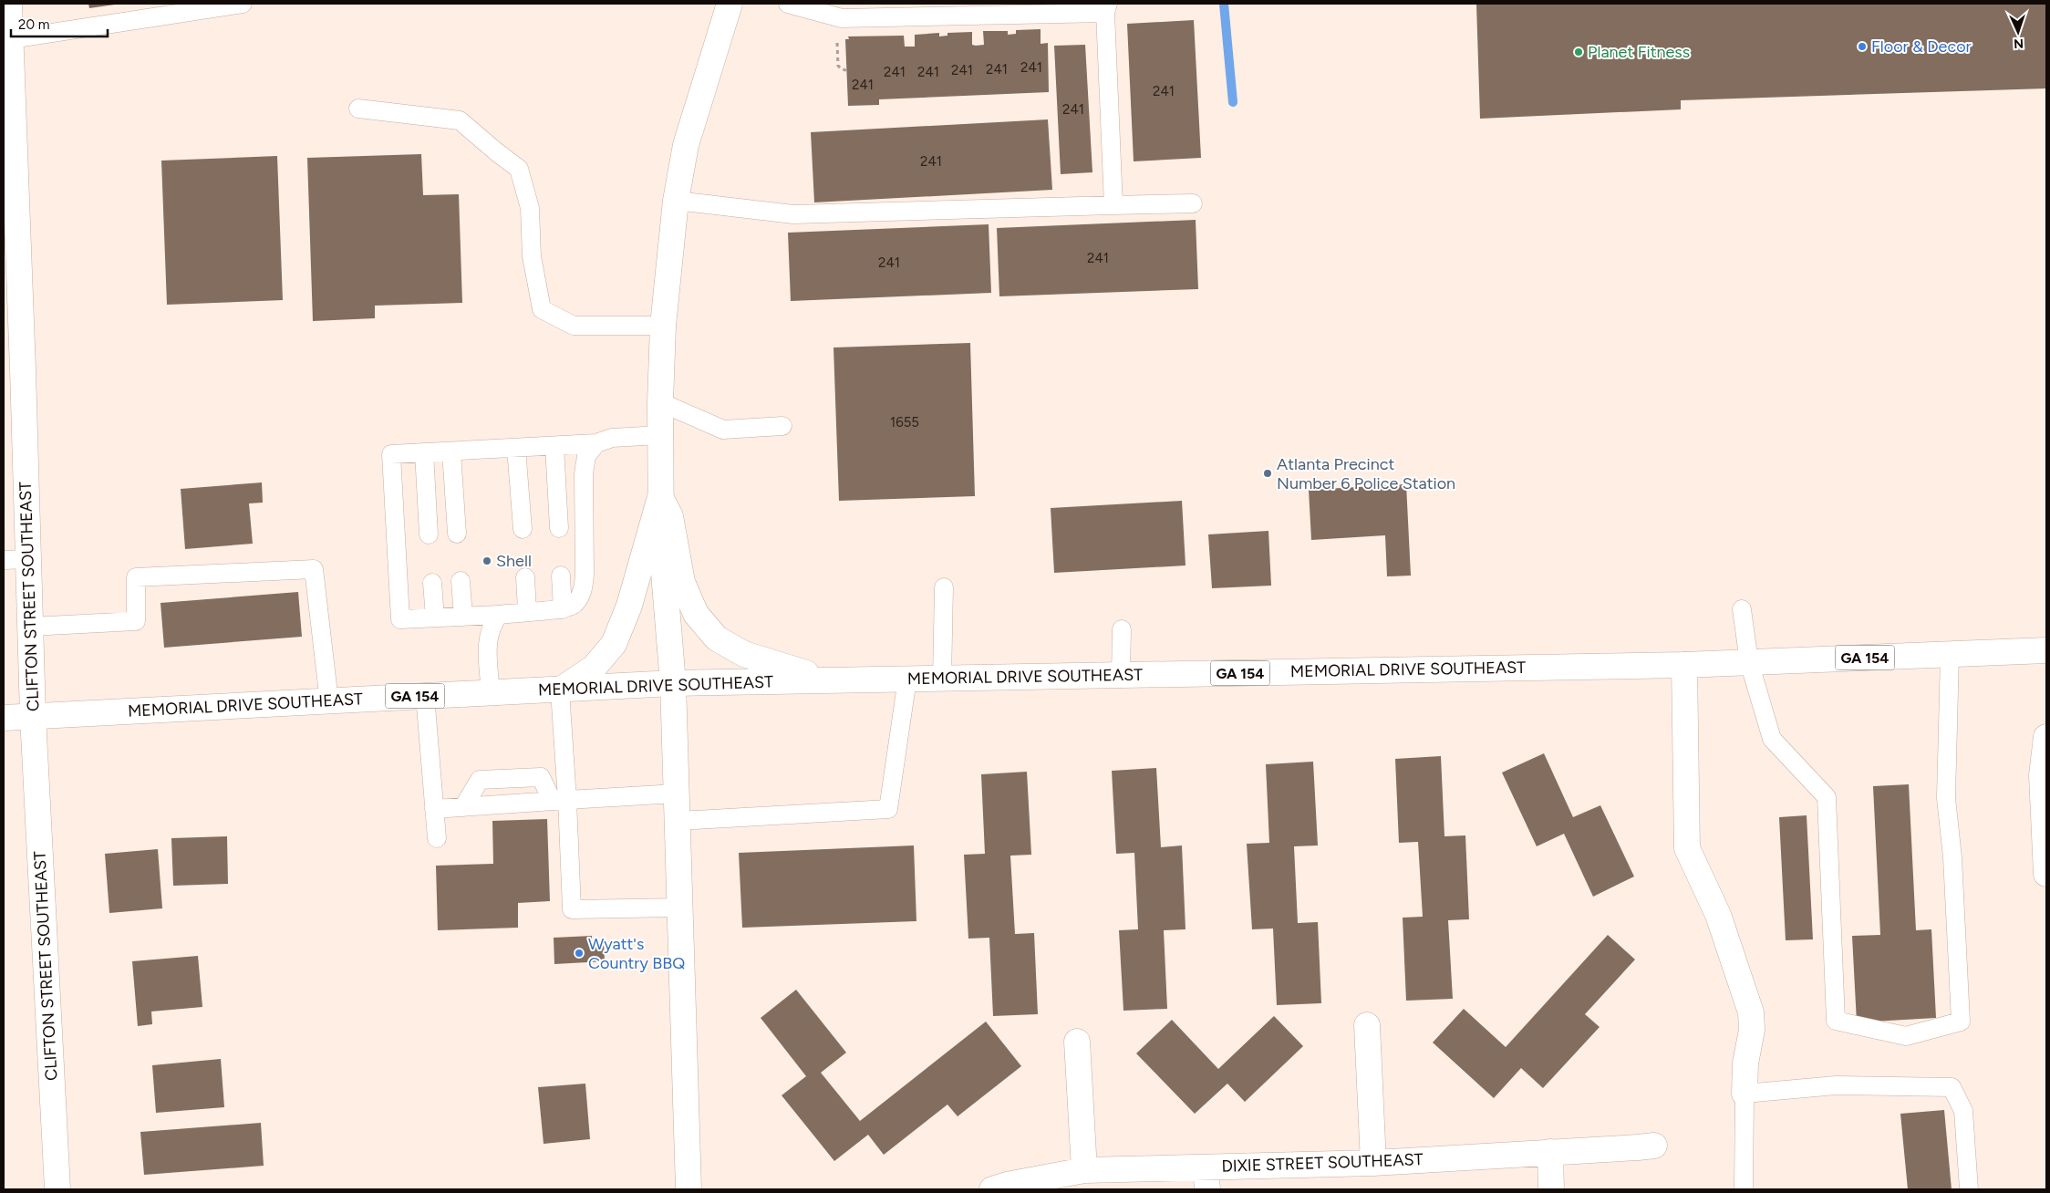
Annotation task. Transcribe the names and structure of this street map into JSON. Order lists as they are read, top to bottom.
{
  "streets": {
    "street": [
      "CLIFTON STREET SOUTHEAST",
      "GA 154",
      "MEMORIAL DRIVE SOUTHEAST",
      "DIXIE STREET SOUTHEAST"
    ]
  },
  "crossings": [
    ["CLIFTON STREET SOUTHEAST", "MEMORIAL DRIVE SOUTHEAST"]
  ],
  "places": [
    "Floor & Decor",
    "Planet Fitness",
    "Atlanta Precinct Number 6 Police Station",
    "Shell",
    "Wyatt's Country BBQ"
  ],
  "house_numbers": [
    "241",
    "241",
    "241",
    "241",
    "241",
    "241",
    "241",
    "241",
    "241",
    "241",
    "241",
    "1655"
  ],
  "scale_bar": "20 m",
  "north": "bottom"
}
